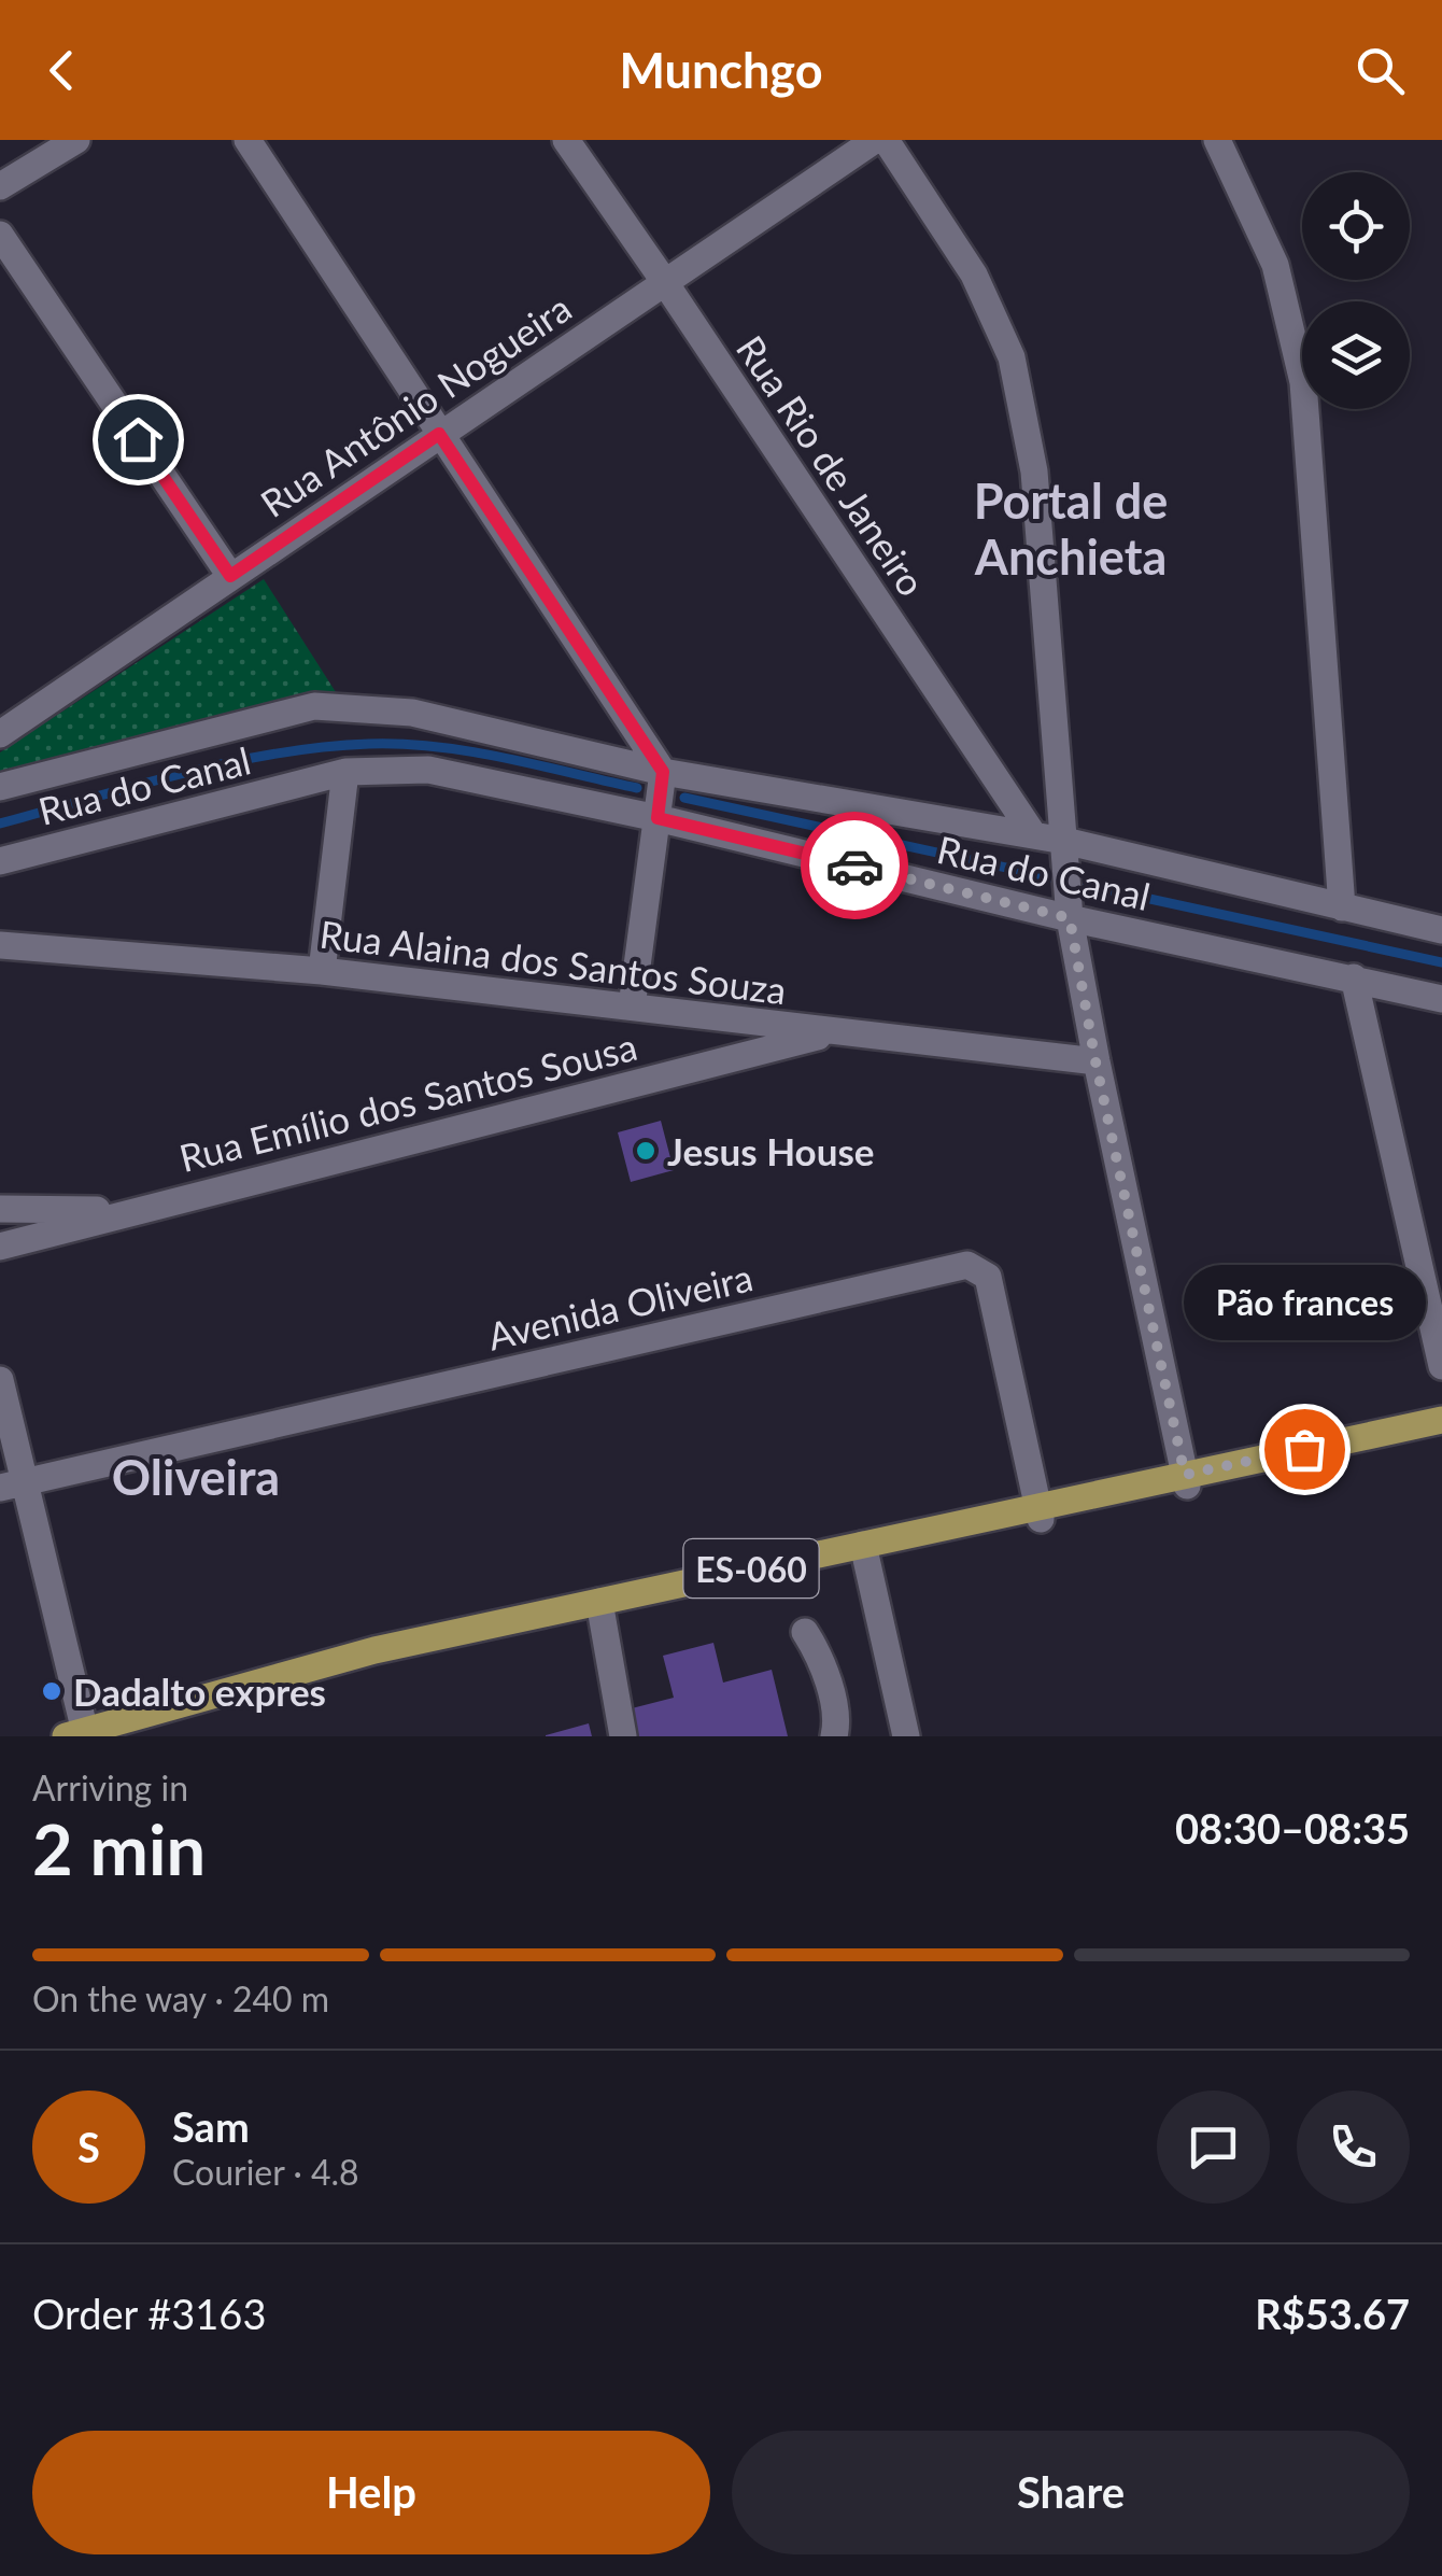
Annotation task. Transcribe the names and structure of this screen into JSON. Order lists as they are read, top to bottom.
{
  "streets": {
    "main road": ["ES-060"],
    "street": [
      "Rua Antônio Nogueira",
      "Rua Rio de Janeiro",
      "Rua do Canal",
      "Rua Alaina dos Santos Souza",
      "Rua Emílio dos Santos Sousa",
      "Avenida Oliveira"
    ]
  },
  "crossings": [
    ["Rua Antônio Nogueira", "Rua Rio de Janeiro"],
    ["Rua Rio de Janeiro", "Rua do Canal"],
    ["Rua Alaina dos Santos Souza", "Rua Emílio dos Santos Sousa"],
    ["Avenida Oliveira", "ES-060"]
  ],
  "districts": ["Portal de Anchieta", "Oliveira"],
  "places": ["Jesus House", "Pão frances", "Dadalto expres"],
  "page": {
    "header": "Munchgo",
    "bubble": "Pão frances",
    "heading": ["2 min", "Arriving in", "08:30–08:35"],
    "panel": [
      "Sam",
      "Courier · 4.8",
      "Order #3163",
      "R$53.67"
    ],
    "bar": "On the way · 240 m",
    "round": "S",
    "buttons": ["Help", "Share"]
  }
}
